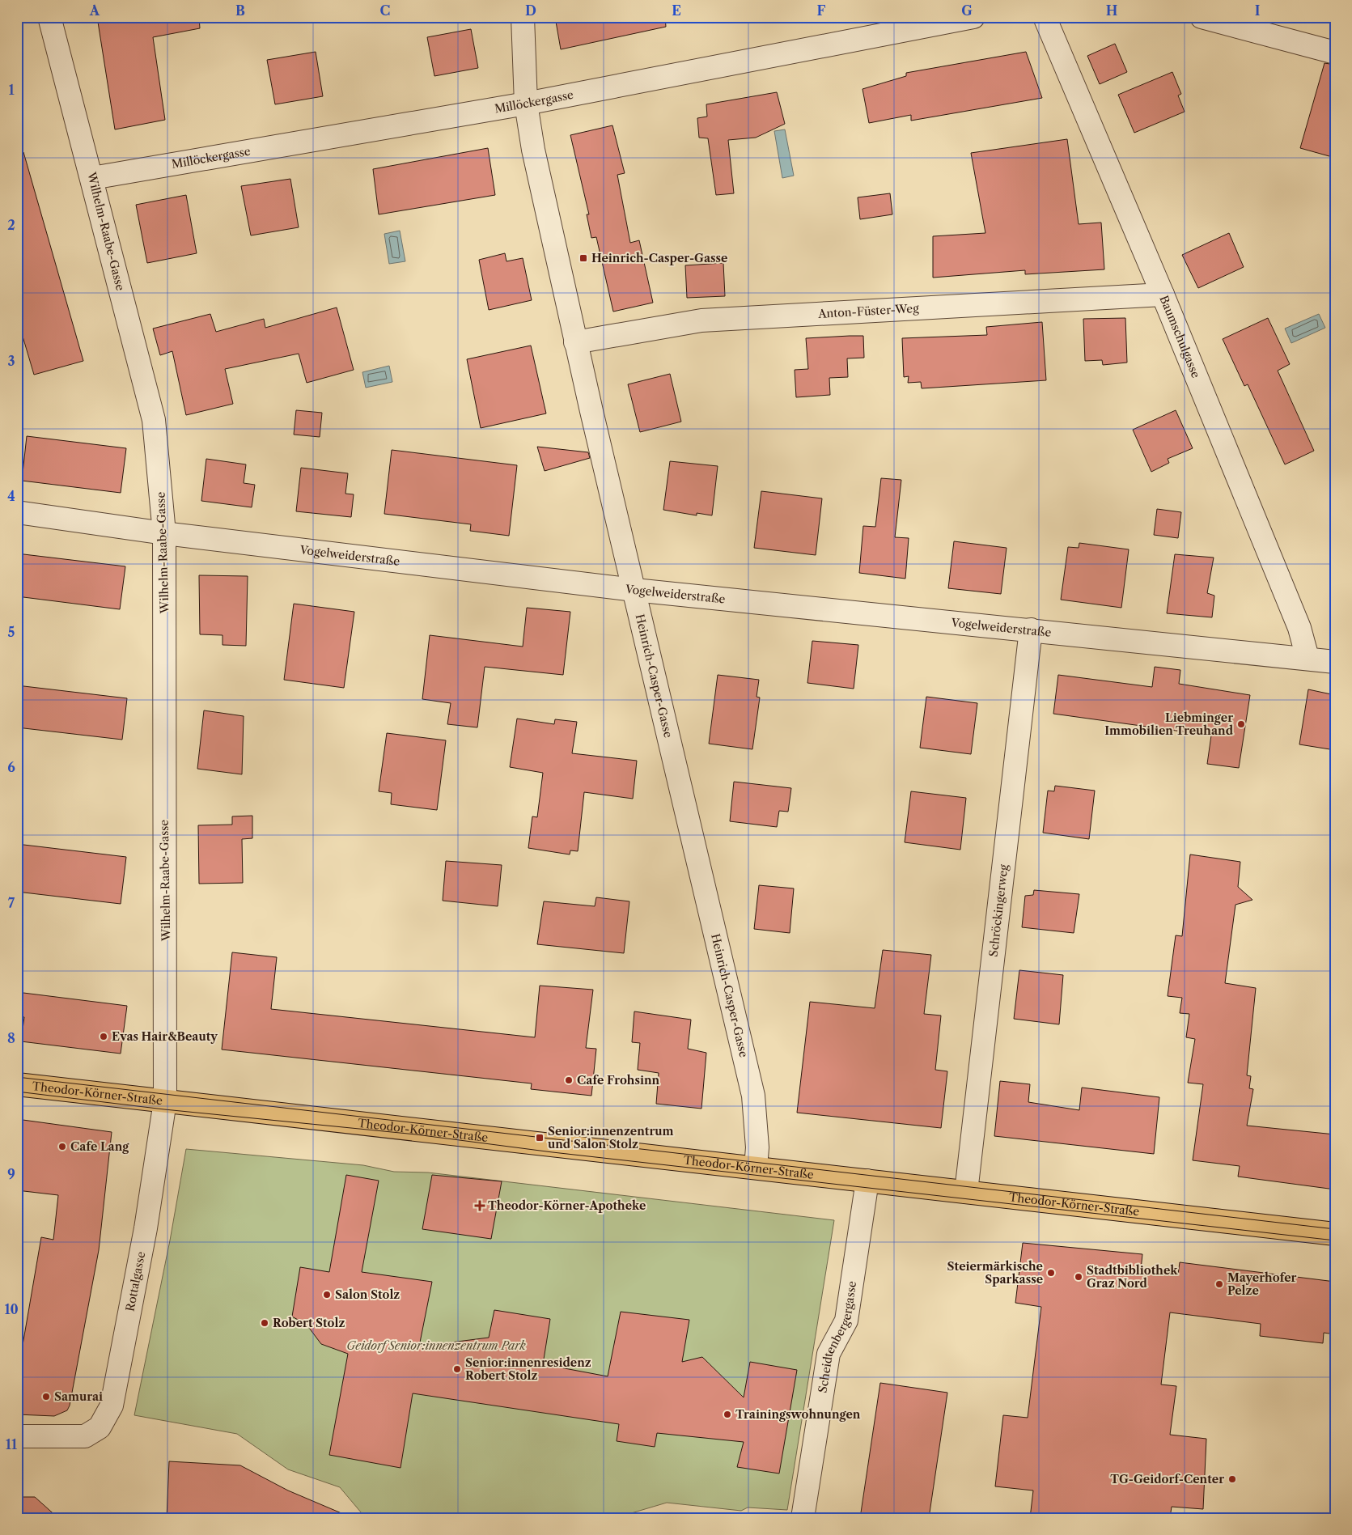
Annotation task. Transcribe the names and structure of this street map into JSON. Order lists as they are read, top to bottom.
{
  "streets": {
    "main road": ["Theodor-Körner-Straße"],
    "street": [
      "Millöckergasse",
      "Wilhelm-Raabe-Gasse",
      "Anton-Füster-Weg",
      "Baumschulgasse",
      "Vogelweiderstraße",
      "Heinrich-Casper-Gasse",
      "Schröckingerweg",
      "Rottalgasse",
      "Scheidtenbergergasse"
    ]
  },
  "crossings": [
    ["Millöckergasse", "Wilhelm-Raabe-Gasse"],
    ["Millöckergasse", "Heinrich-Casper-Gasse"],
    ["Wilhelm-Raabe-Gasse", "Vogelweiderstraße"],
    ["Wilhelm-Raabe-Gasse", "Theodor-Körner-Straße"],
    ["Wilhelm-Raabe-Gasse", "Rottalgasse"],
    ["Anton-Füster-Weg", "Baumschulgasse"],
    ["Anton-Füster-Weg", "Heinrich-Casper-Gasse"],
    ["Baumschulgasse", "Vogelweiderstraße"],
    ["Vogelweiderstraße", "Heinrich-Casper-Gasse"],
    ["Vogelweiderstraße", "Schröckingerweg"],
    ["Heinrich-Casper-Gasse", "Theodor-Körner-Straße"],
    ["Schröckingerweg", "Theodor-Körner-Straße"],
    ["Theodor-Körner-Straße", "Rottalgasse"],
    ["Theodor-Körner-Straße", "Scheidtenbergergasse"]
  ],
  "parks": ["Geidorf Senior:innenzentrum Park"],
  "places": {
    "transit": ["Heinrich-Casper-Gasse", "Senior:innenzentrum und Salon Stolz"],
    "other": [
      "Liebminger Immobilien Treuhand",
      "Evas Hair&Beauty",
      "Cafe Frohsinn",
      "Cafe Lang",
      "Steiermärkische Sparkasse",
      "Stadtbibliothek Graz Nord",
      "Mayerhofer Pelze",
      "Salon Stolz",
      "Robert Stolz",
      "Senior:innenresidenz Robert Stolz",
      "Samurai",
      "Trainingswohnungen",
      "TG-Geidorf-Center"
    ],
    "health": ["Theodor-Körner-Apotheke"]
  },
  "grid": {
    "columns": [
      "A",
      "B",
      "C",
      "D",
      "E",
      "F",
      "G",
      "H",
      "I"
    ],
    "rows": [
      "1",
      "2",
      "3",
      "4",
      "5",
      "6",
      "7",
      "8",
      "9",
      "10",
      "11"
    ]
  }
}
